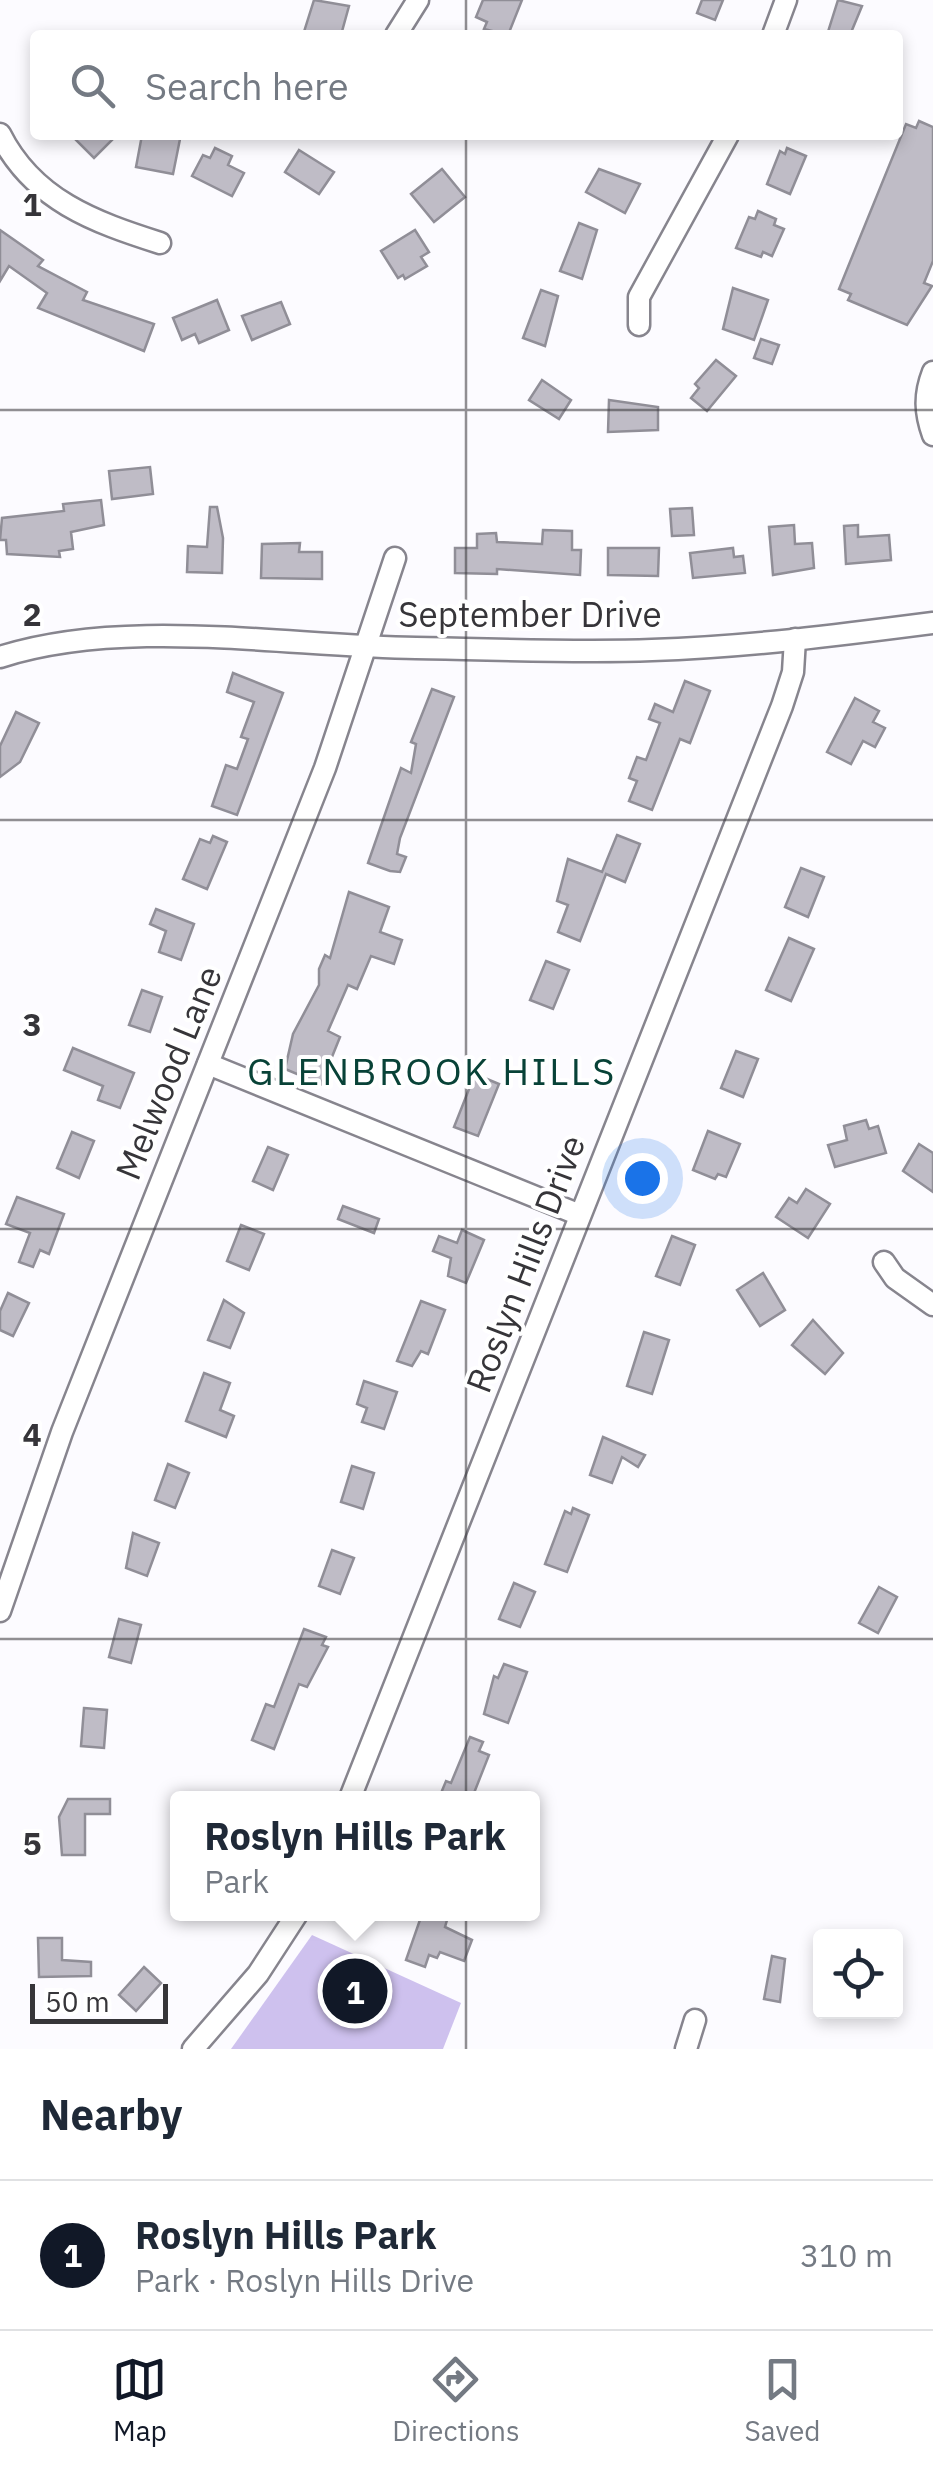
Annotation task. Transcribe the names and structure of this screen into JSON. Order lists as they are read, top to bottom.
{
  "streets": {
    "street": ["September Drive", "Melwood Lane", "Roslyn Hills Drive"]
  },
  "crossings": [
    ["September Drive", "Melwood Lane"],
    ["September Drive", "Roslyn Hills Drive"]
  ],
  "districts": ["GLENBROOK HILLS"],
  "scale_bar": "50 m",
  "page": {
    "search": "Search here",
    "popup": ["Roslyn Hills Park", "Park"],
    "pins": "1",
    "scale": "50 m",
    "heading": "Nearby",
    "list": [
      {
        "mark": "1",
        "name": "Roslyn Hills Park",
        "note": "Park · Roslyn Hills Drive",
        "value": "310 m"
      }
    ],
    "nav": ["Map", "Directions", "Saved"]
  },
  "grid": {
    "rows": [
      "1",
      "2",
      "3",
      "4",
      "5"
    ]
  }
}
